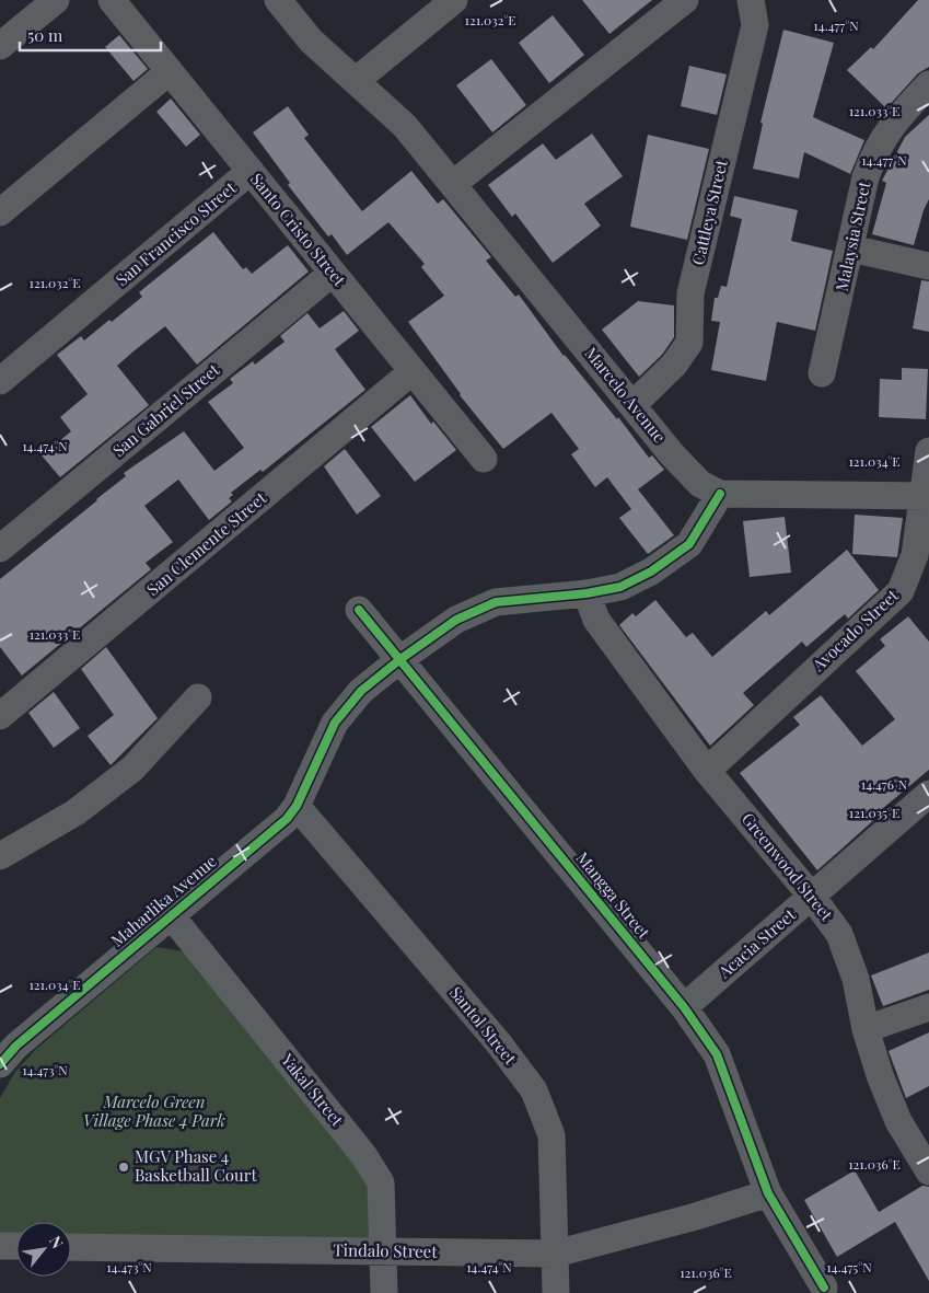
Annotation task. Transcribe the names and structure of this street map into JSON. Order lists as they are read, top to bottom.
{
  "streets": {
    "street": [
      "Cattleya Street",
      "Santo Cristo Street",
      "San Francisco Street",
      "Malaysia Street",
      "Marcelo Avenue",
      "San Gabriel Street",
      "San Clemente Street",
      "Avocado Street",
      "Greenwood Street",
      "Mangga Street",
      "Maharlika Avenue",
      "Acacia Street",
      "Santol Street",
      "Yakal Street",
      "Tindalo Street"
    ]
  },
  "crossings": [
    ["Cattleya Street", "Marcelo Avenue"],
    ["Santo Cristo Street", "San Francisco Street"],
    ["Santo Cristo Street", "San Gabriel Street"],
    ["Santo Cristo Street", "San Clemente Street"],
    ["Marcelo Avenue", "Maharlika Avenue"],
    ["Avocado Street", "Greenwood Street"],
    ["Greenwood Street", "Maharlika Avenue"],
    ["Greenwood Street", "Acacia Street"],
    ["Mangga Street", "Maharlika Avenue"],
    ["Mangga Street", "Acacia Street"],
    ["Mangga Street", "Tindalo Street"],
    ["Maharlika Avenue", "Santol Street"],
    ["Maharlika Avenue", "Yakal Street"],
    ["Santol Street", "Tindalo Street"],
    ["Yakal Street", "Tindalo Street"]
  ],
  "parks": ["Marcelo Green Village Phase 4 Park"],
  "places": ["MGV Phase 4 Basketball Court"],
  "scale_bar": "50 m",
  "north": "top right",
  "coordinates": [
    "121.032°E",
    "14.477°N",
    "121.033°E",
    "14.474°N",
    "121.034°E",
    "14.476°N",
    "121.035°E",
    "14.473°N",
    "121.036°E",
    "14.475°N"
  ]
}
